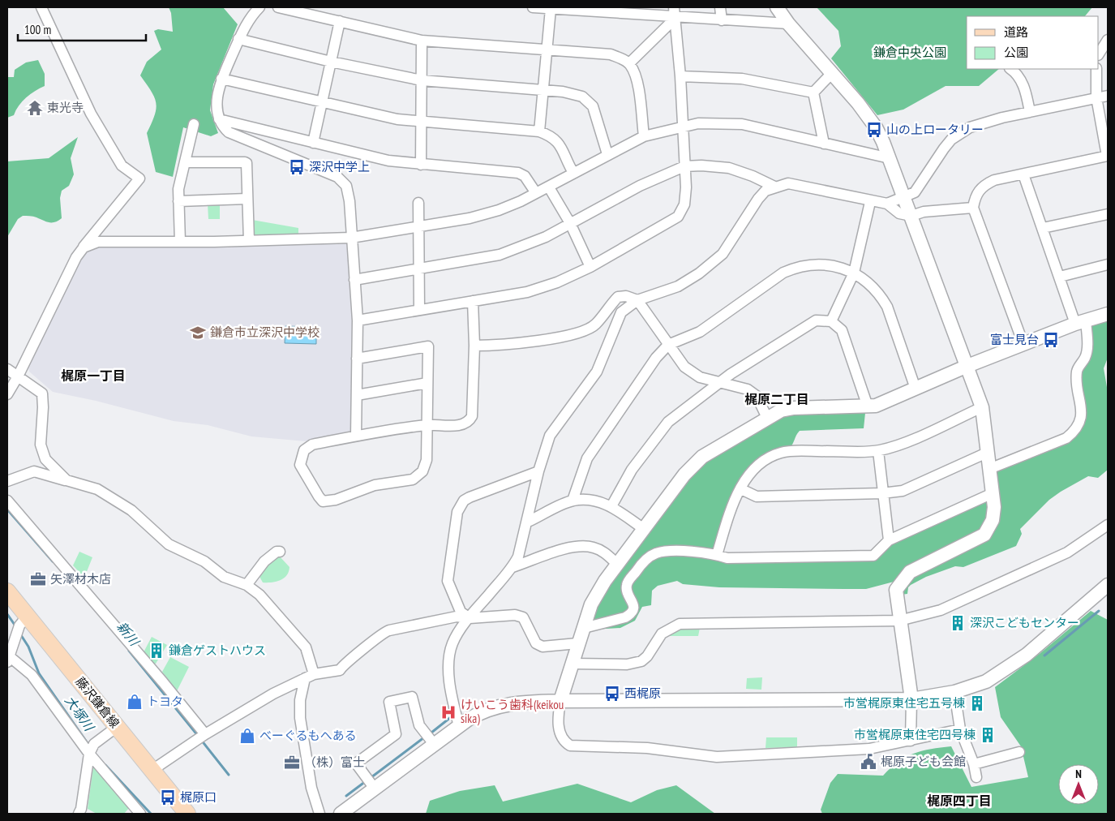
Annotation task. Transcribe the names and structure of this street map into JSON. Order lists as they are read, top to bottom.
{
  "streets": {
    "main road": ["藤沢鎌倉線"]
  },
  "districts": ["梶原一丁目", "梶原二丁目", "梶原四丁目"],
  "water": ["新川", "大塚川"],
  "parks": ["鎌倉中央公園"],
  "places": {
    "temple": ["東光寺"],
    "bus stop": [
      "山の上ロータリー",
      "深沢中学上",
      "富士見台",
      "西梶原",
      "梶原口"
    ],
    "school or university": ["鎌倉市立深沢中学校"],
    "office": ["矢澤材木店", "（株）富士"],
    "building": [
      "深沢こどもセンター",
      "鎌倉ゲストハウス",
      "市営梶原東住宅五号棟",
      "市営梶原東住宅四号棟"
    ],
    "shop": ["トヨタ", "べーぐるもへある"],
    "hospital": ["けいこう歯科(keikou sika)"],
    "public building": ["梶原子ども会館"]
  },
  "legend": ["道路", "公園"],
  "scale_bar": "100 m",
  "north": "top"
}
